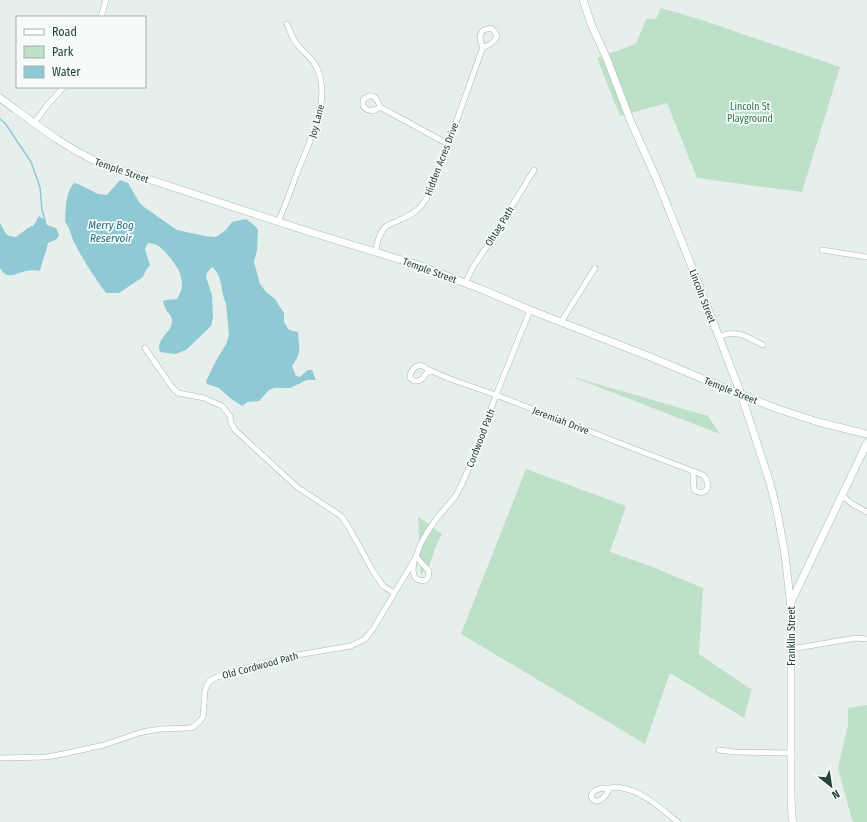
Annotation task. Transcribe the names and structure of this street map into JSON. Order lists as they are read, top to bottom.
{
  "streets": {
    "main road": ["Temple Street", "Lincoln Street", "Franklin Street"],
    "street": [
      "Joy Lane",
      "Hidden Acres Drive",
      "Ohtag Path",
      "Jeremiah Drive",
      "Cordwood Path",
      "Old Cordwood Path"
    ]
  },
  "crossings": [
    ["Joy Lane", "Temple Street"],
    ["Hidden Acres Drive", "Temple Street"],
    ["Temple Street", "Ohtag Path"],
    ["Temple Street", "Lincoln Street"],
    ["Temple Street", "Cordwood Path"],
    ["Lincoln Street", "Franklin Street"],
    ["Jeremiah Drive", "Cordwood Path"],
    ["Cordwood Path", "Old Cordwood Path"]
  ],
  "water": ["Merry Bog Reservoir"],
  "parks": ["Lincoln St Playground"],
  "legend": ["Road", "Park", "Water"],
  "north": "bottom right"
}
